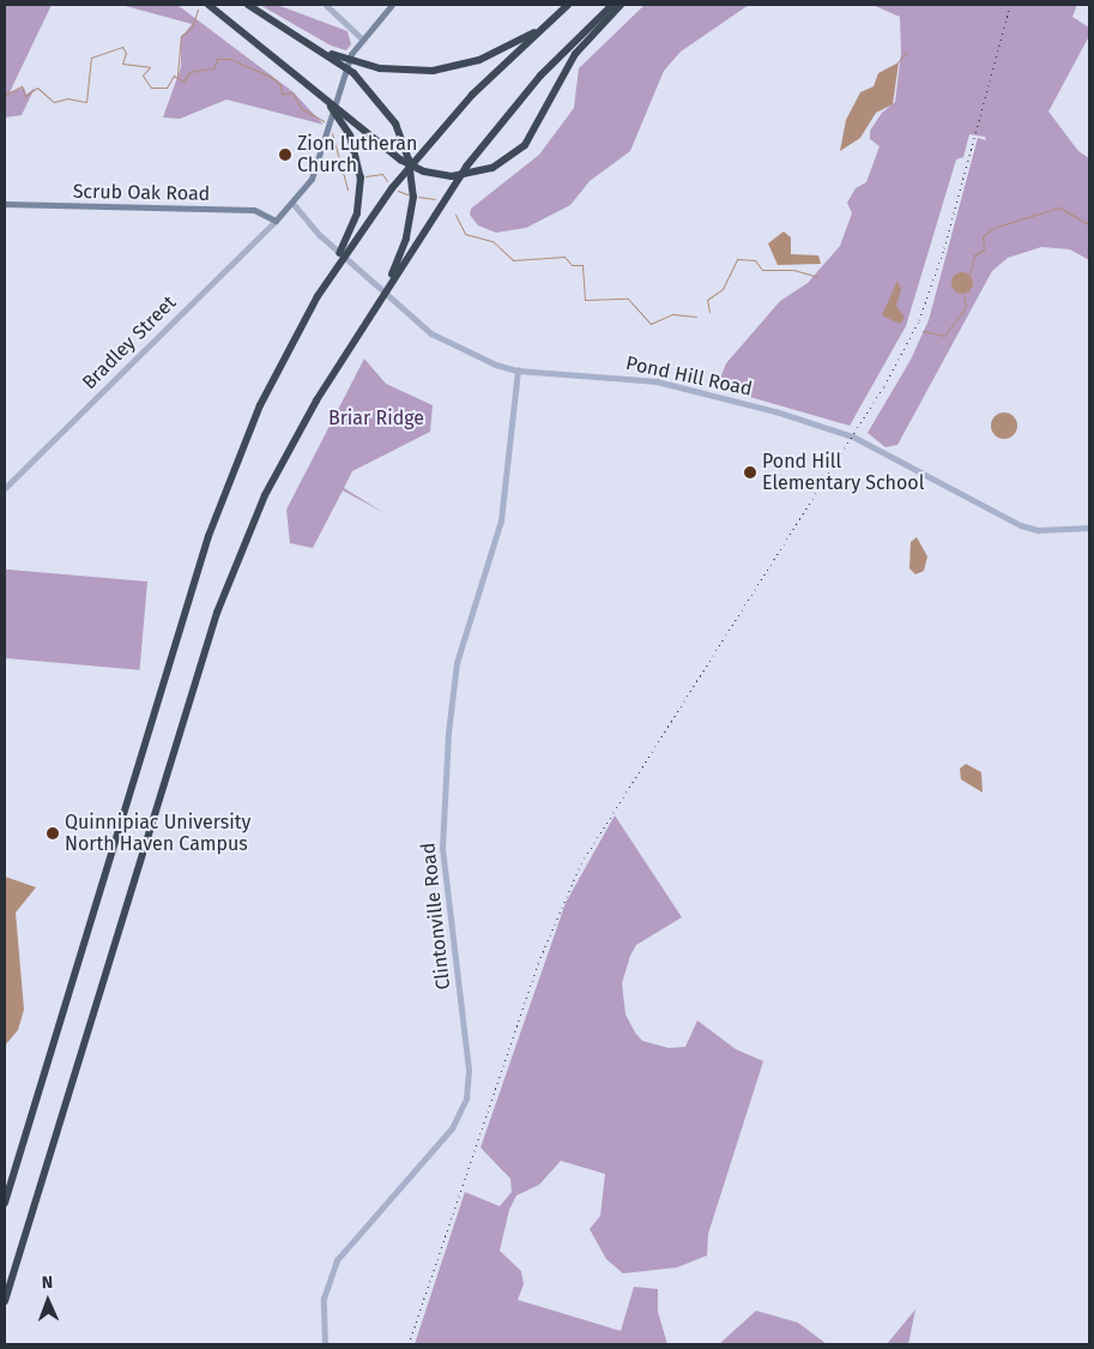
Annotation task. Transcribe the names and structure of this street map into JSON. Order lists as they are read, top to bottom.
{
  "streets": {
    "main road": ["Scrub Oak Road"],
    "street": ["Bradley Street", "Pond Hill Road", "Clintonville Road"]
  },
  "crossings": [
    ["Scrub Oak Road", "Bradley Street"],
    ["Pond Hill Road", "Clintonville Road"]
  ],
  "parks": ["Briar Ridge"],
  "places": ["Zion Lutheran Church", "Pond Hill Elementary School", "Quinnipiac University North Haven Campus"],
  "north": "top"
}
